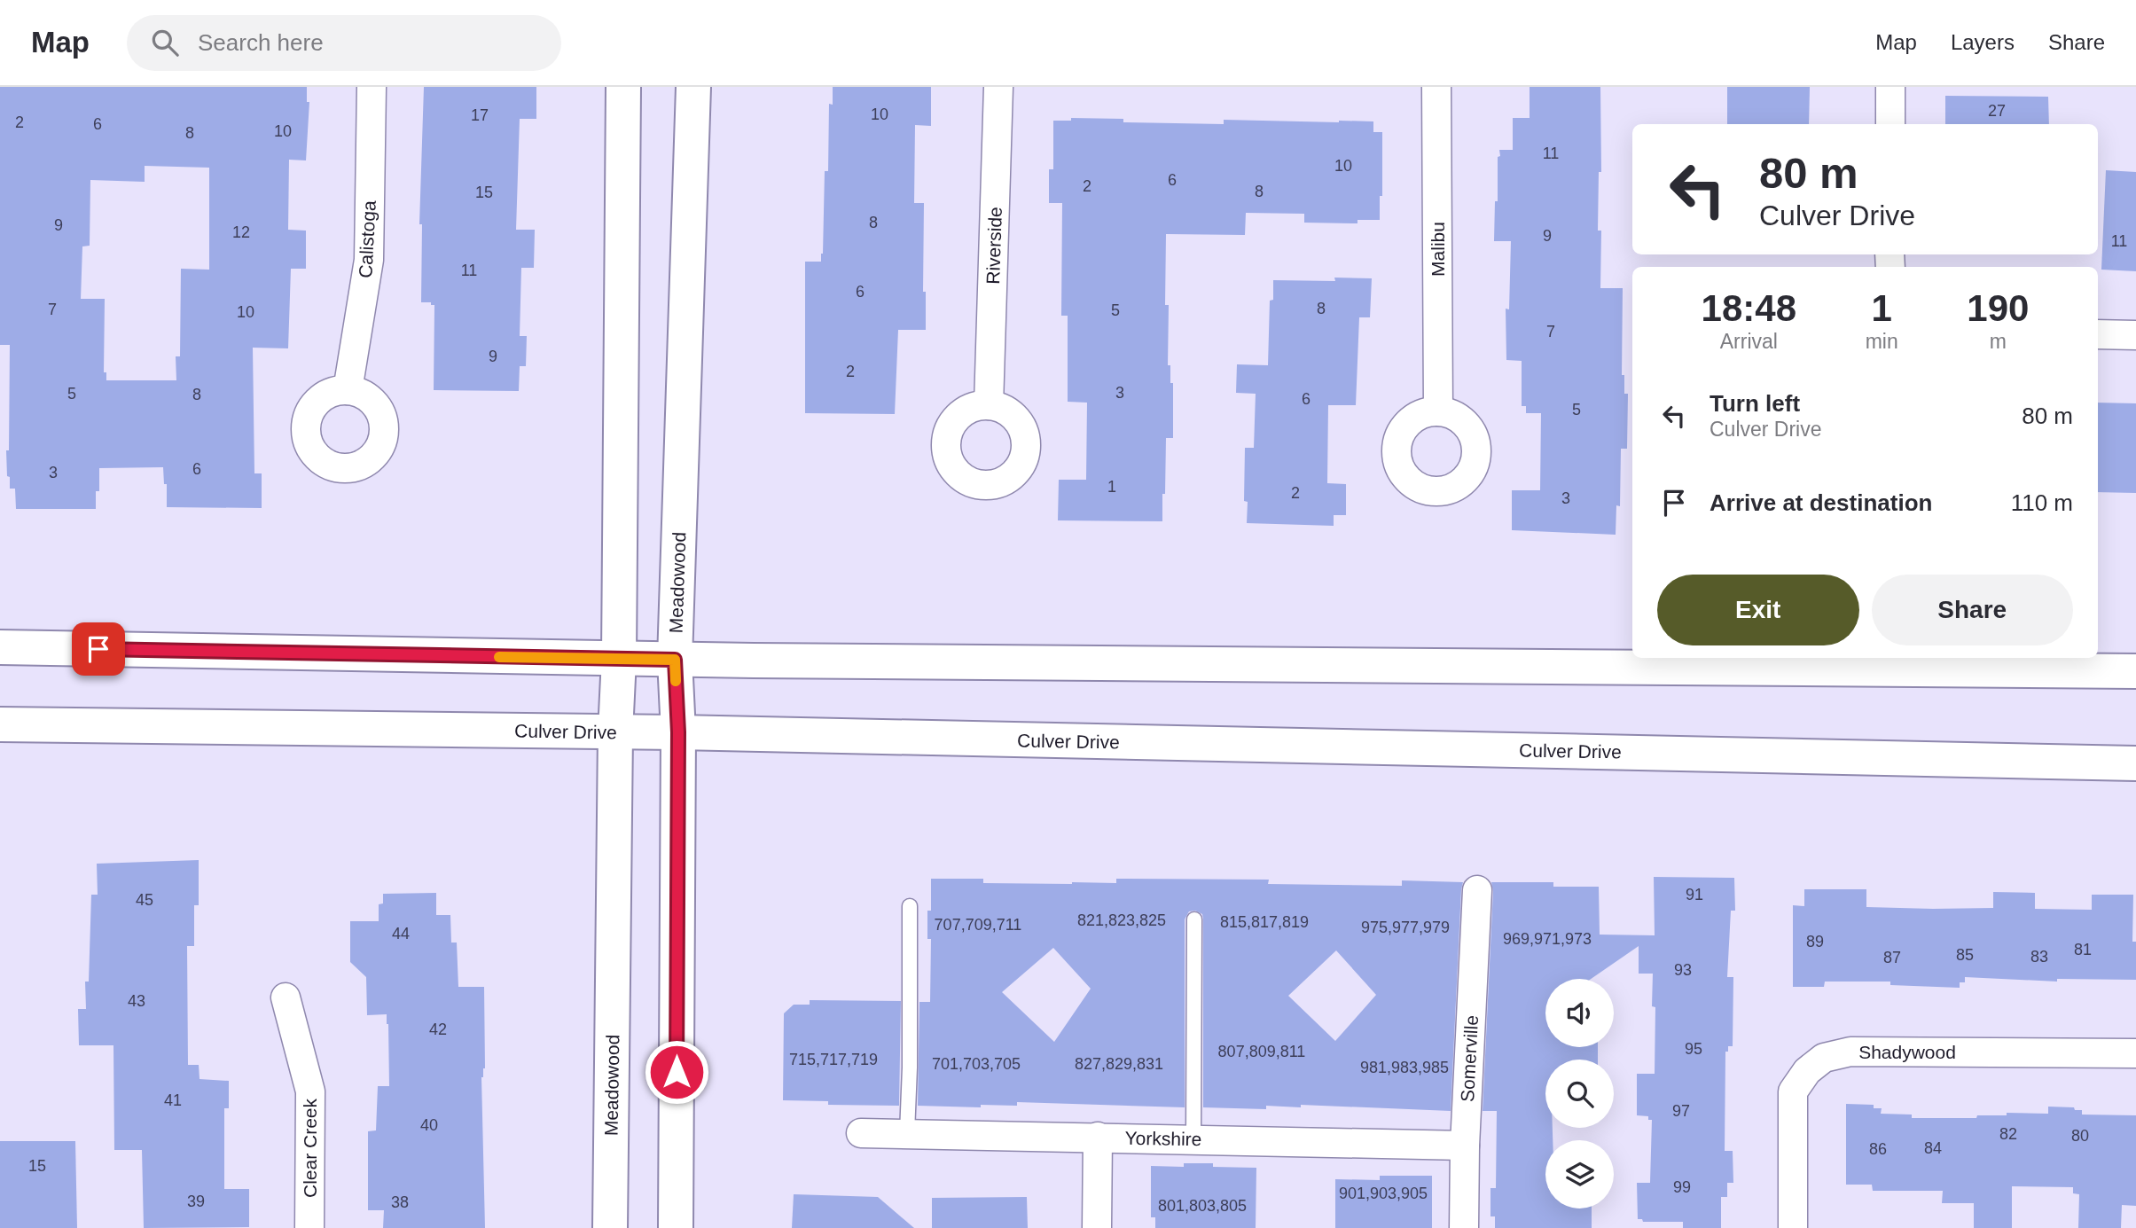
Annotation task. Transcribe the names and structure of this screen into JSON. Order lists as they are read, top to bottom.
{
  "streets": {
    "main road": ["Meadowood", "Culver Drive"],
    "street": [
      "Calistoga",
      "Riverside",
      "Malibu",
      "Shadywood",
      "Somerville",
      "Yorkshire",
      "Clear Creek"
    ]
  },
  "crossings": [
    ["Meadowood", "Culver Drive"],
    ["Somerville", "Yorkshire"]
  ],
  "house_numbers": [
    "27",
    "10",
    "17",
    "2",
    "6",
    "10",
    "8",
    "11",
    "10",
    "6",
    "2",
    "8",
    "15",
    "8",
    "9",
    "12",
    "9",
    "11",
    "11",
    "6",
    "8",
    "7",
    "5",
    "10",
    "7",
    "9",
    "2",
    "3",
    "5",
    "8",
    "6",
    "5",
    "6",
    "3",
    "1",
    "2",
    "3",
    "91",
    "45",
    "821,823,825",
    "815,817,819",
    "707,709,711",
    "975,977,979",
    "44",
    "969,971,973",
    "89",
    "81",
    "85",
    "83",
    "87",
    "93",
    "43",
    "42",
    "95",
    "807,809,811",
    "715,717,719",
    "701,703,705",
    "827,829,831",
    "981,983,985",
    "41",
    "97",
    "40",
    "82",
    "80",
    "84",
    "86",
    "15",
    "99",
    "901,903,905",
    "39",
    "38",
    "801,803,805"
  ],
  "page": {
    "header": "Map",
    "search": "Search here",
    "nav": ["Map", "Layers", "Share"],
    "turn": ["80 m", "Culver Drive"],
    "eta": [
      "18:48",
      "Arrival",
      "1",
      "min",
      "190",
      "m"
    ],
    "list": [
      {
        "name": "Turn left",
        "note": "Culver Drive",
        "value": "80 m"
      },
      {
        "name": "Arrive at destination",
        "value": "110 m"
      }
    ],
    "buttons": ["Exit", "Share"]
  }
}
